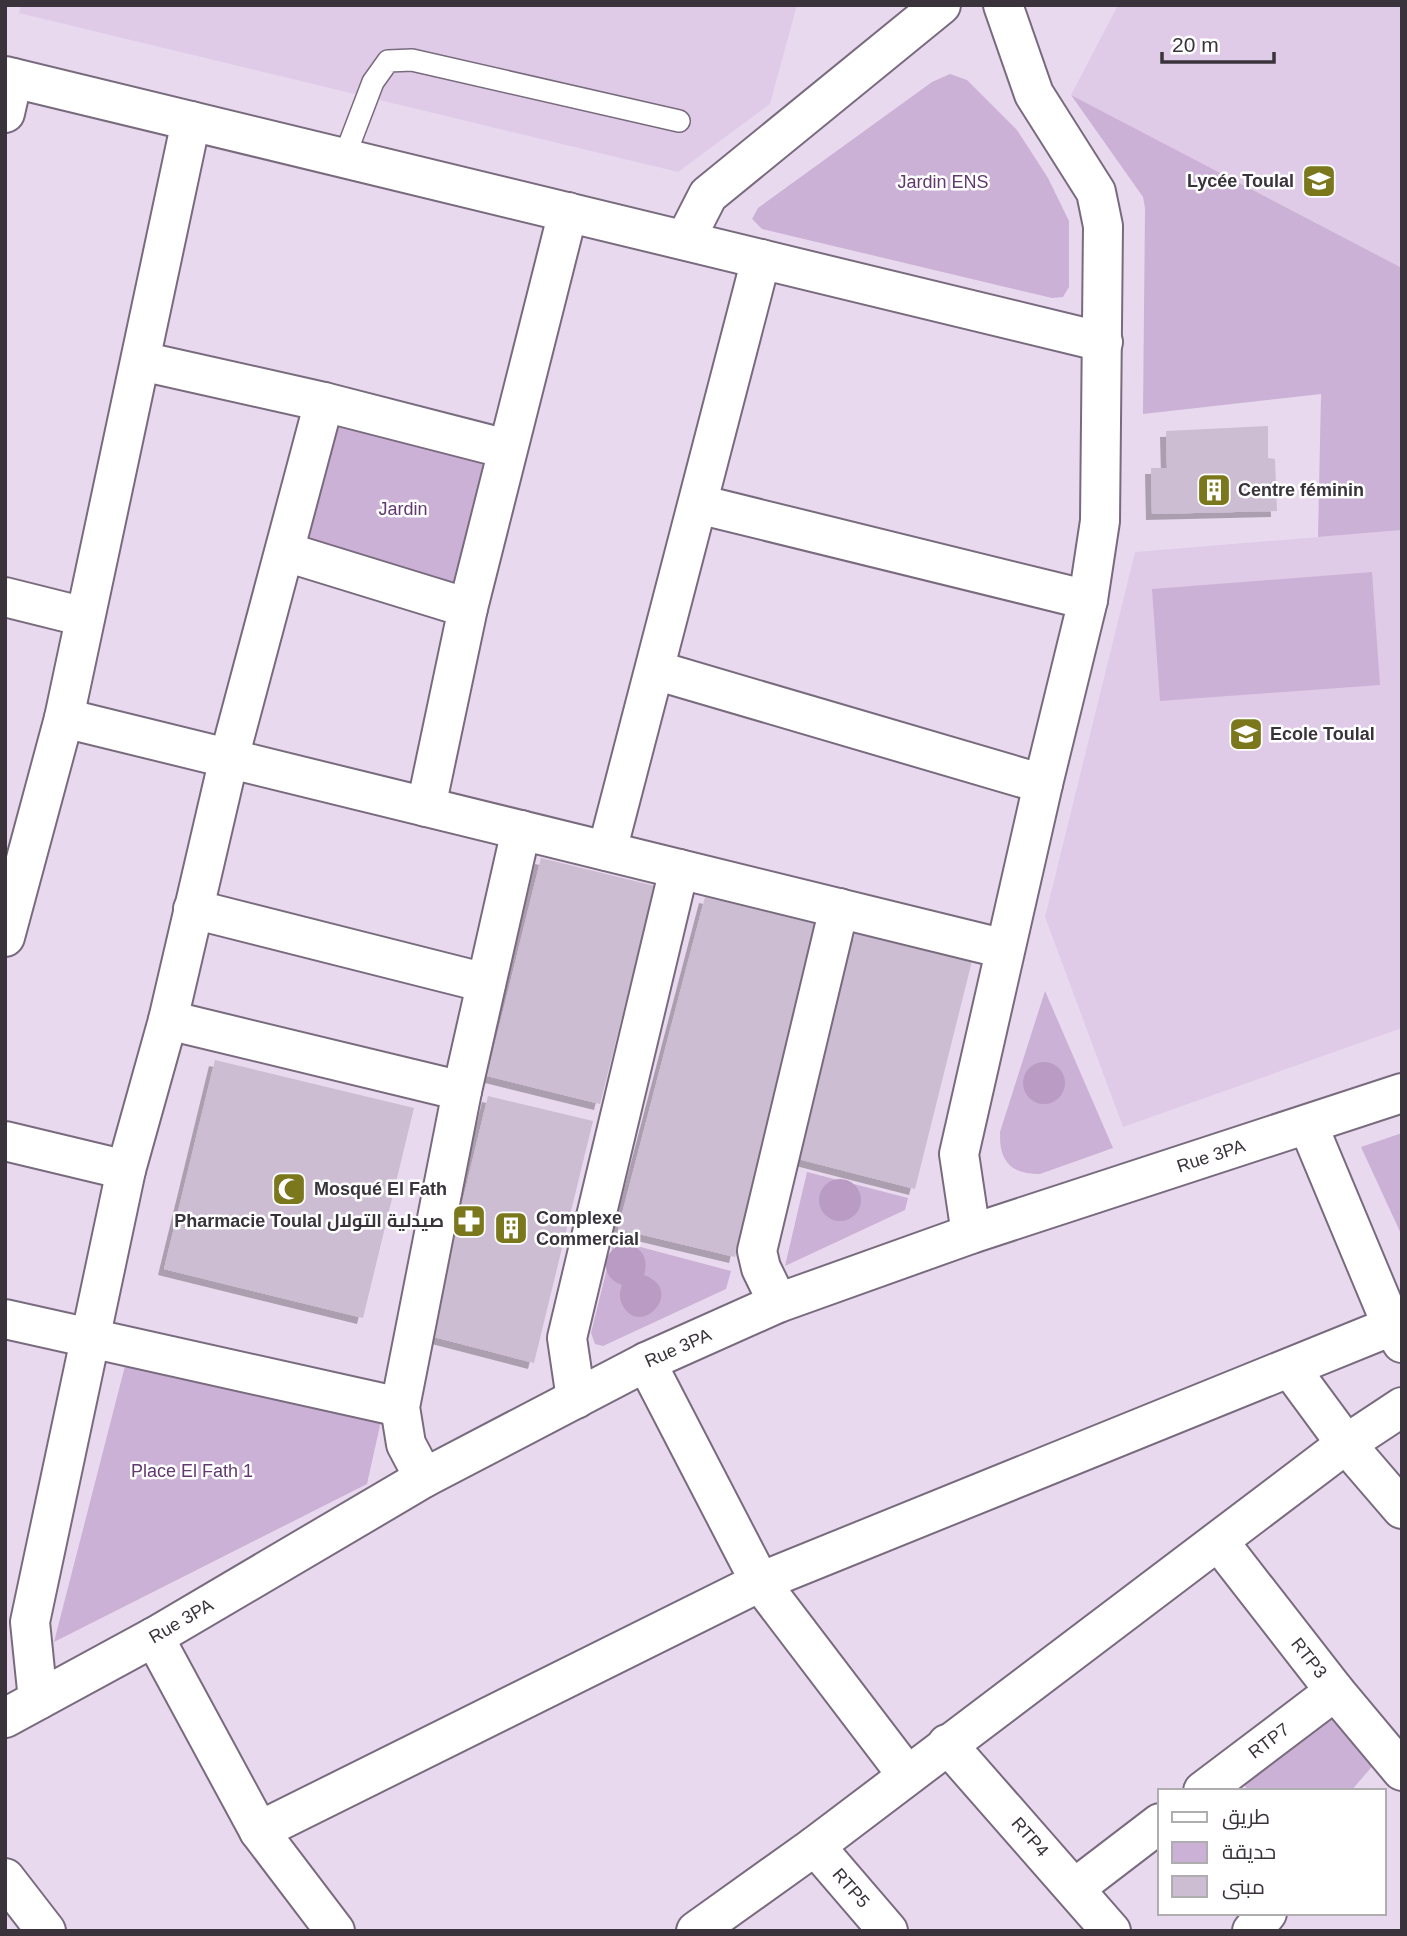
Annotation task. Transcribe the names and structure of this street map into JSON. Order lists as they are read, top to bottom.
{
  "streets": {
    "street": [
      "Rue 3PA",
      "RTP3",
      "RTP7",
      "RTP4",
      "RTP5"
    ]
  },
  "crossings": [
    ["RTP3", "RTP7"]
  ],
  "parks": ["Jardin ENS", "Jardin", "Place El Fath 1"],
  "places": {
    "school or university": ["Lycée Toulal", "Ecole Toulal"],
    "building": ["Centre féminin", "Complexe Commercial"],
    "mosque": ["Mosqué El Fath"],
    "pharmacy": ["Pharmacie Toulal صيدلية التولال"]
  },
  "legend": ["طريق", "حديقة", "مبنى"],
  "scale_bar": "20 m"
}
